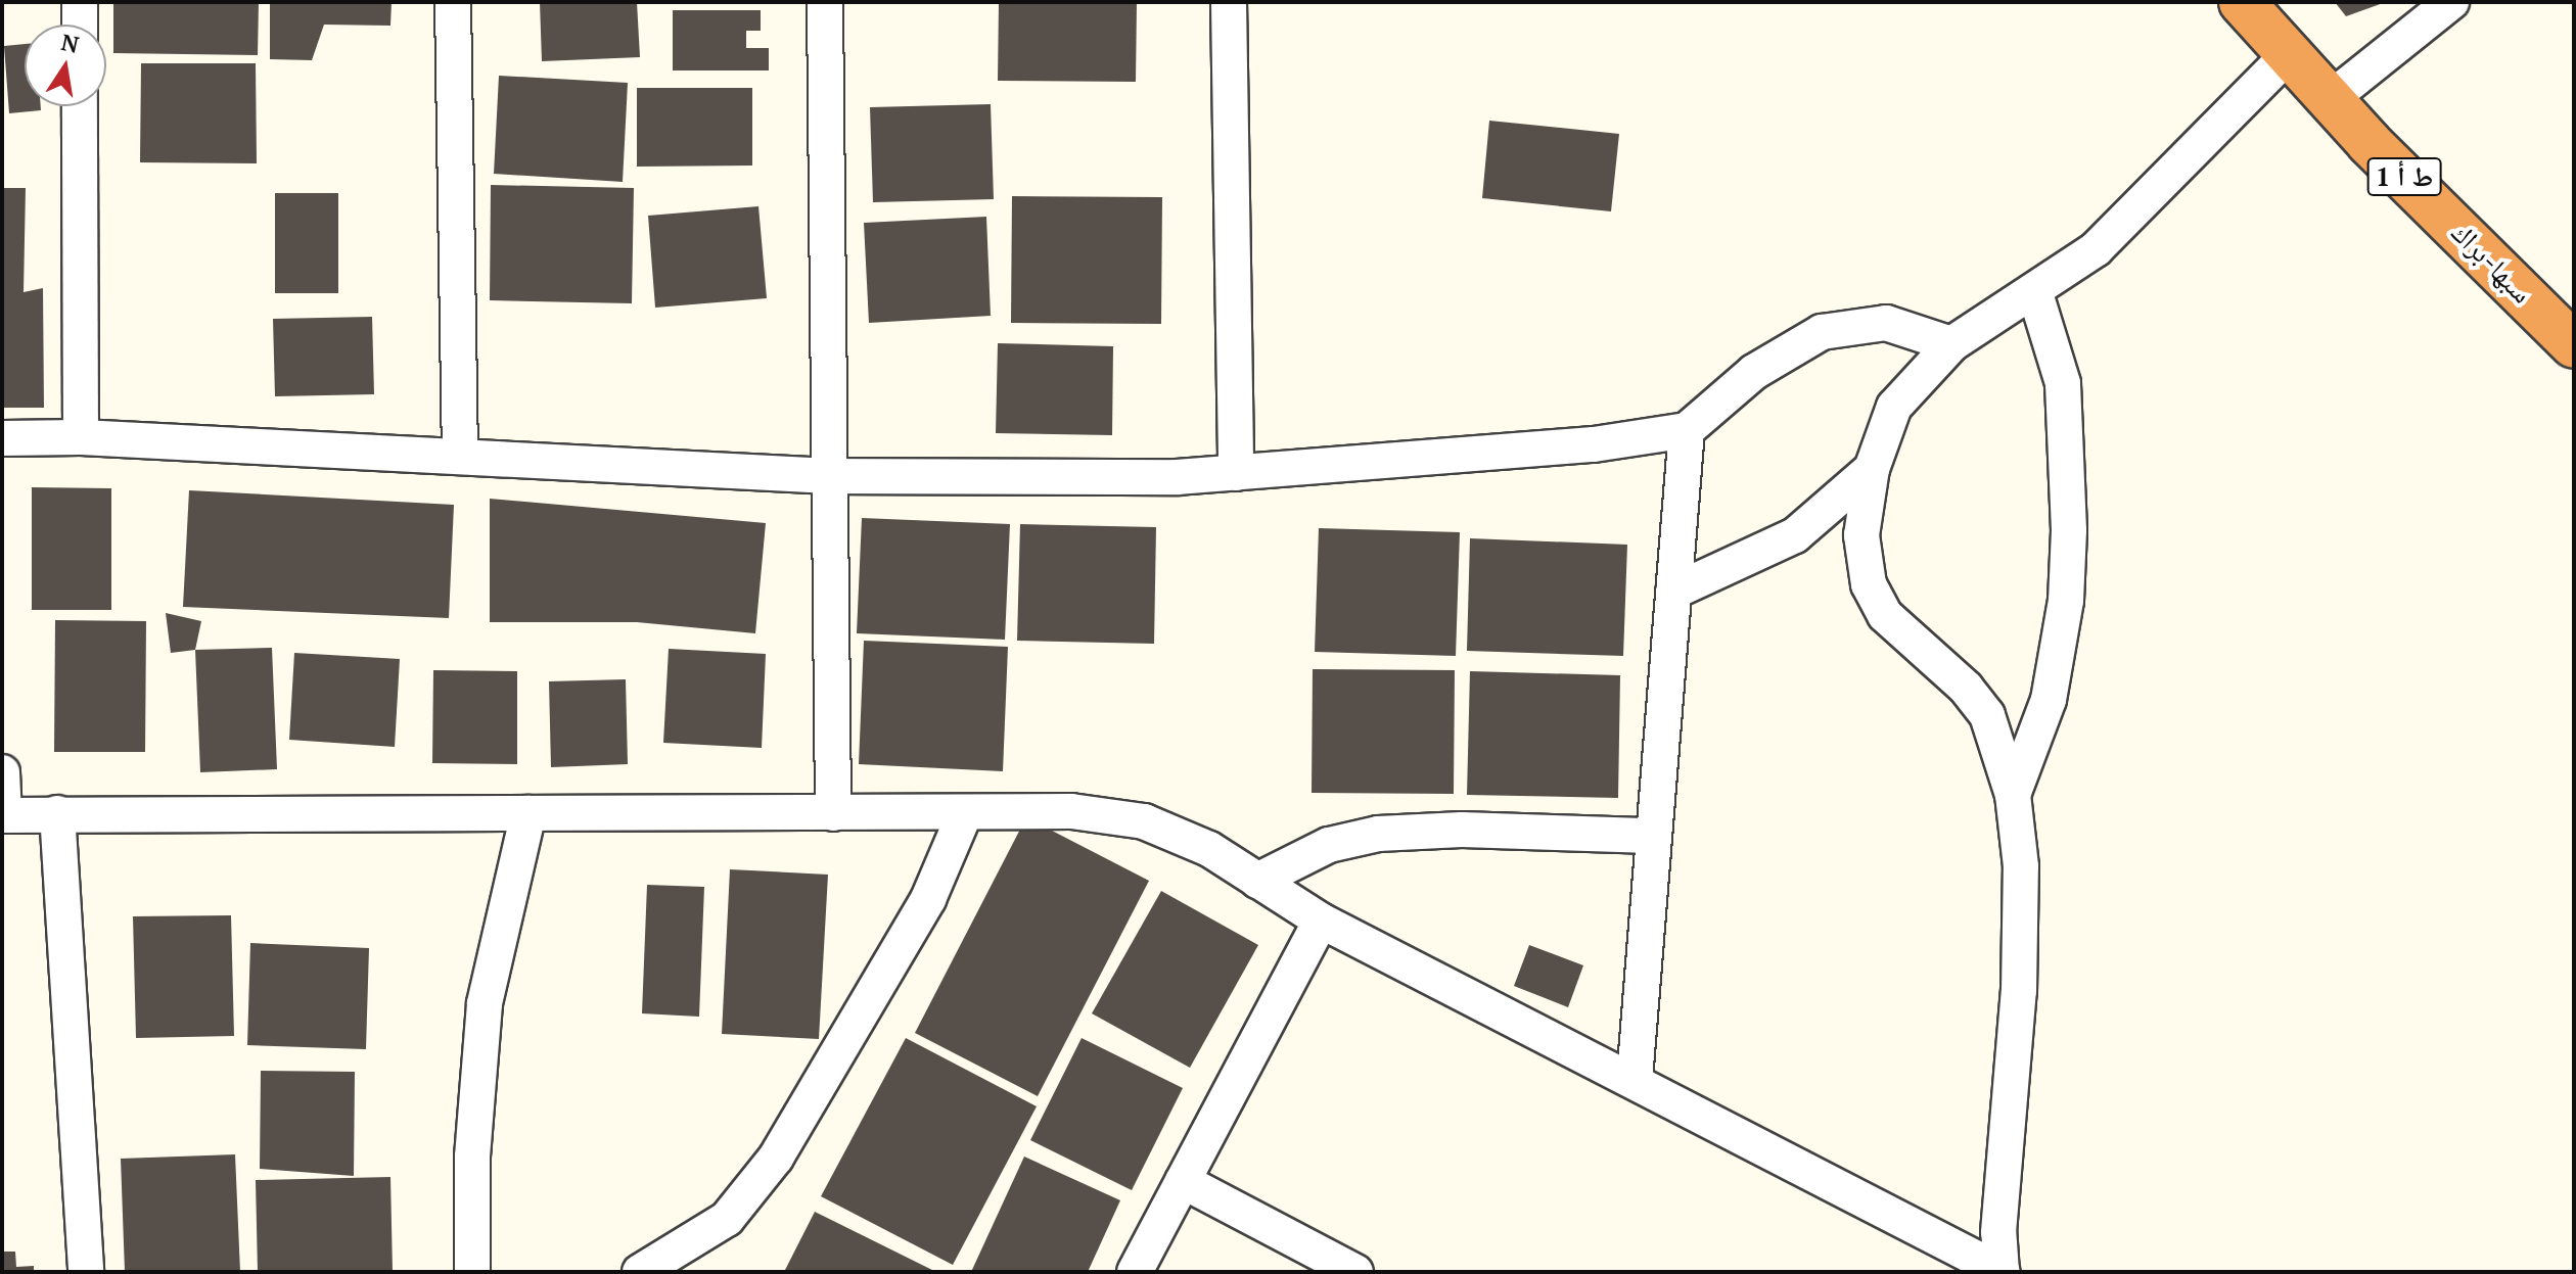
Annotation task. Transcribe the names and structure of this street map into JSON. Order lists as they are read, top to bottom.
{
  "streets": {
    "highway": ["ط أ 1", "سبها-براك"]
  },
  "north": "top"
}
